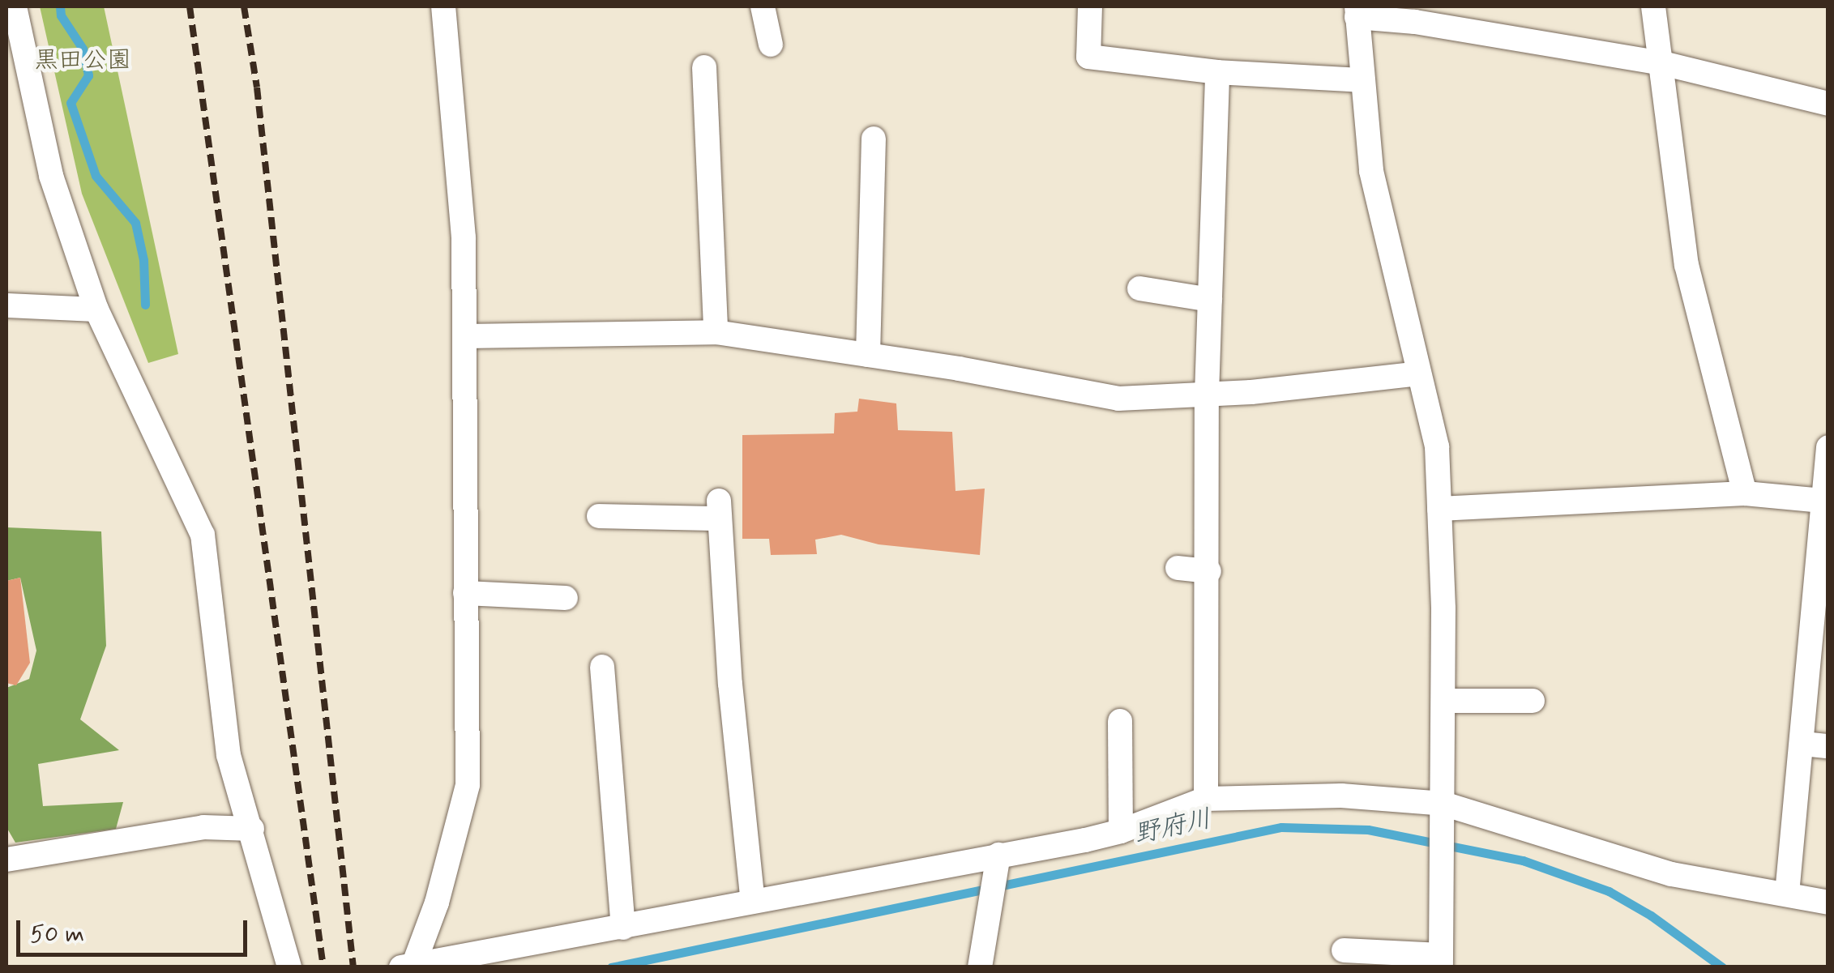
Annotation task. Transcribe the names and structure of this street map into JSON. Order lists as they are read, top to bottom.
{
  "water": ["野府川"],
  "parks": ["黒田公園"],
  "scale_bar": "50 m"
}
